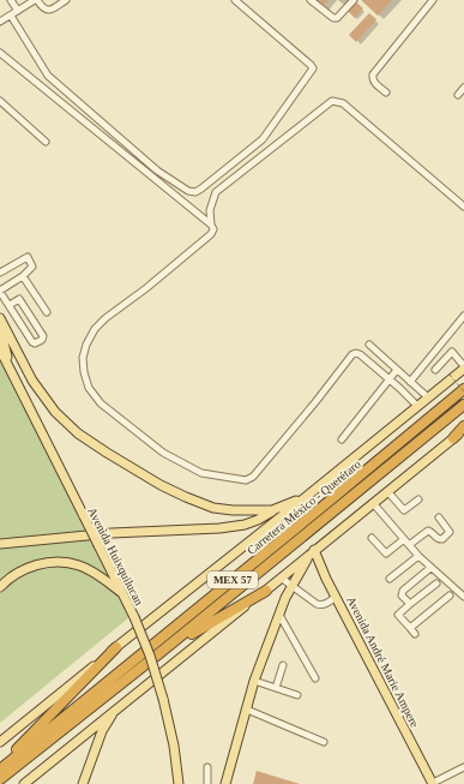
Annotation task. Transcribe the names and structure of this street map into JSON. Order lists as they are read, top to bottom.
{
  "streets": {
    "highway": ["Carretera México - Querétaro", "MEX 57"],
    "main road": ["Avenida Huixquilucan", "Avenida André Marie Ampere"]
  }
}
